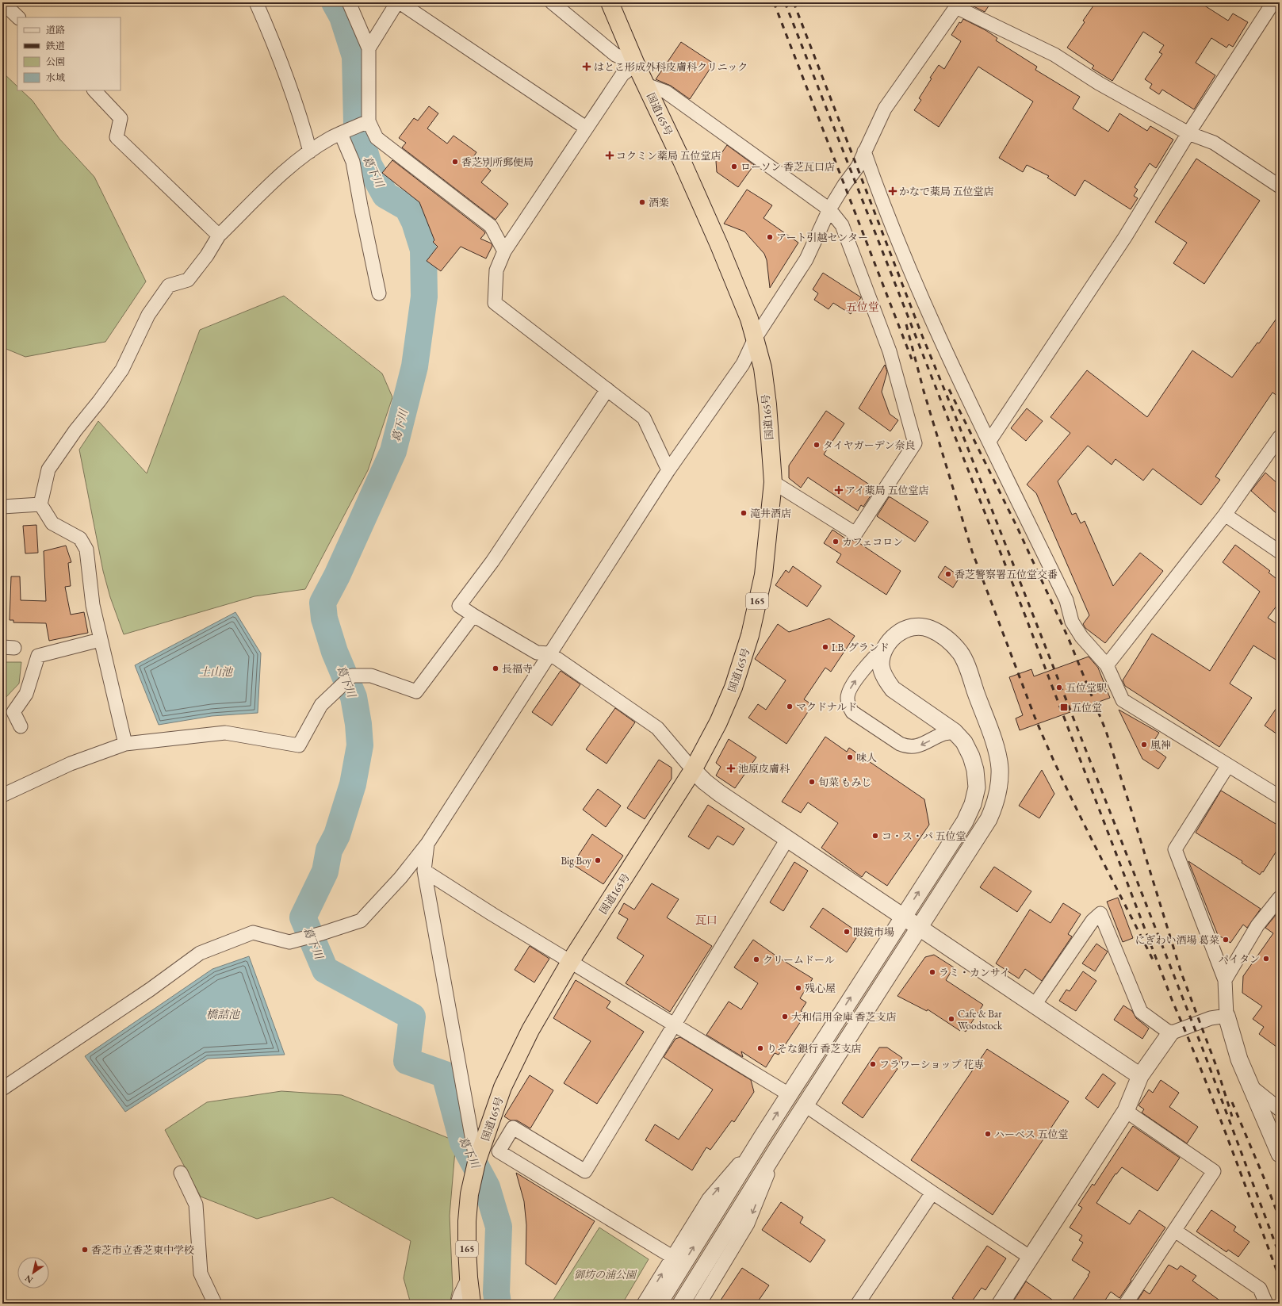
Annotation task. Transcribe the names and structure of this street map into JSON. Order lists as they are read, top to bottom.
{
  "streets": {
    "highway": ["国道165号", "165"]
  },
  "districts": ["五位堂", "瓦口"],
  "water": ["葛下川", "土山池", "橋詰池"],
  "parks": ["御坊の浦公園"],
  "places": {
    "health": [
      "はとこ形成外科皮膚科クリニック",
      "コクミン薬局 五位堂店",
      "かなで薬局 五位堂店",
      "アイ薬局 五位堂店",
      "池原皮膚科"
    ],
    "other": [
      "香芝別所郵便局",
      "ローソン 香芝瓦口店",
      "酒楽",
      "アート引越センター",
      "タイヤガーデン奈良",
      "滝井酒店",
      "カフェコロン",
      "香芝警察署五位堂交番",
      "I.B. グランド",
      "長福寺",
      "五位堂駅",
      "マクドナルド",
      "風神",
      "味人",
      "旬菜 もみじ",
      "コ・ス・パ 五位堂",
      "Big Boy",
      "眼鏡市場",
      "にぎわい酒場 葛菜",
      "パイタン",
      "クリームドール",
      "ラミ・カンサイ",
      "残心屋",
      "大和信用金庫 香芝支店",
      "Cafe & Bar Woodstock",
      "りそな銀行 香芝支店",
      "フラワーショップ 花専",
      "ハーベス 五位堂",
      "香芝市立香芝東中学校"
    ],
    "transit": ["五位堂"]
  },
  "legend": [
    "道路",
    "鉄道",
    "公園",
    "水域"
  ],
  "north": "bottom left"
}
